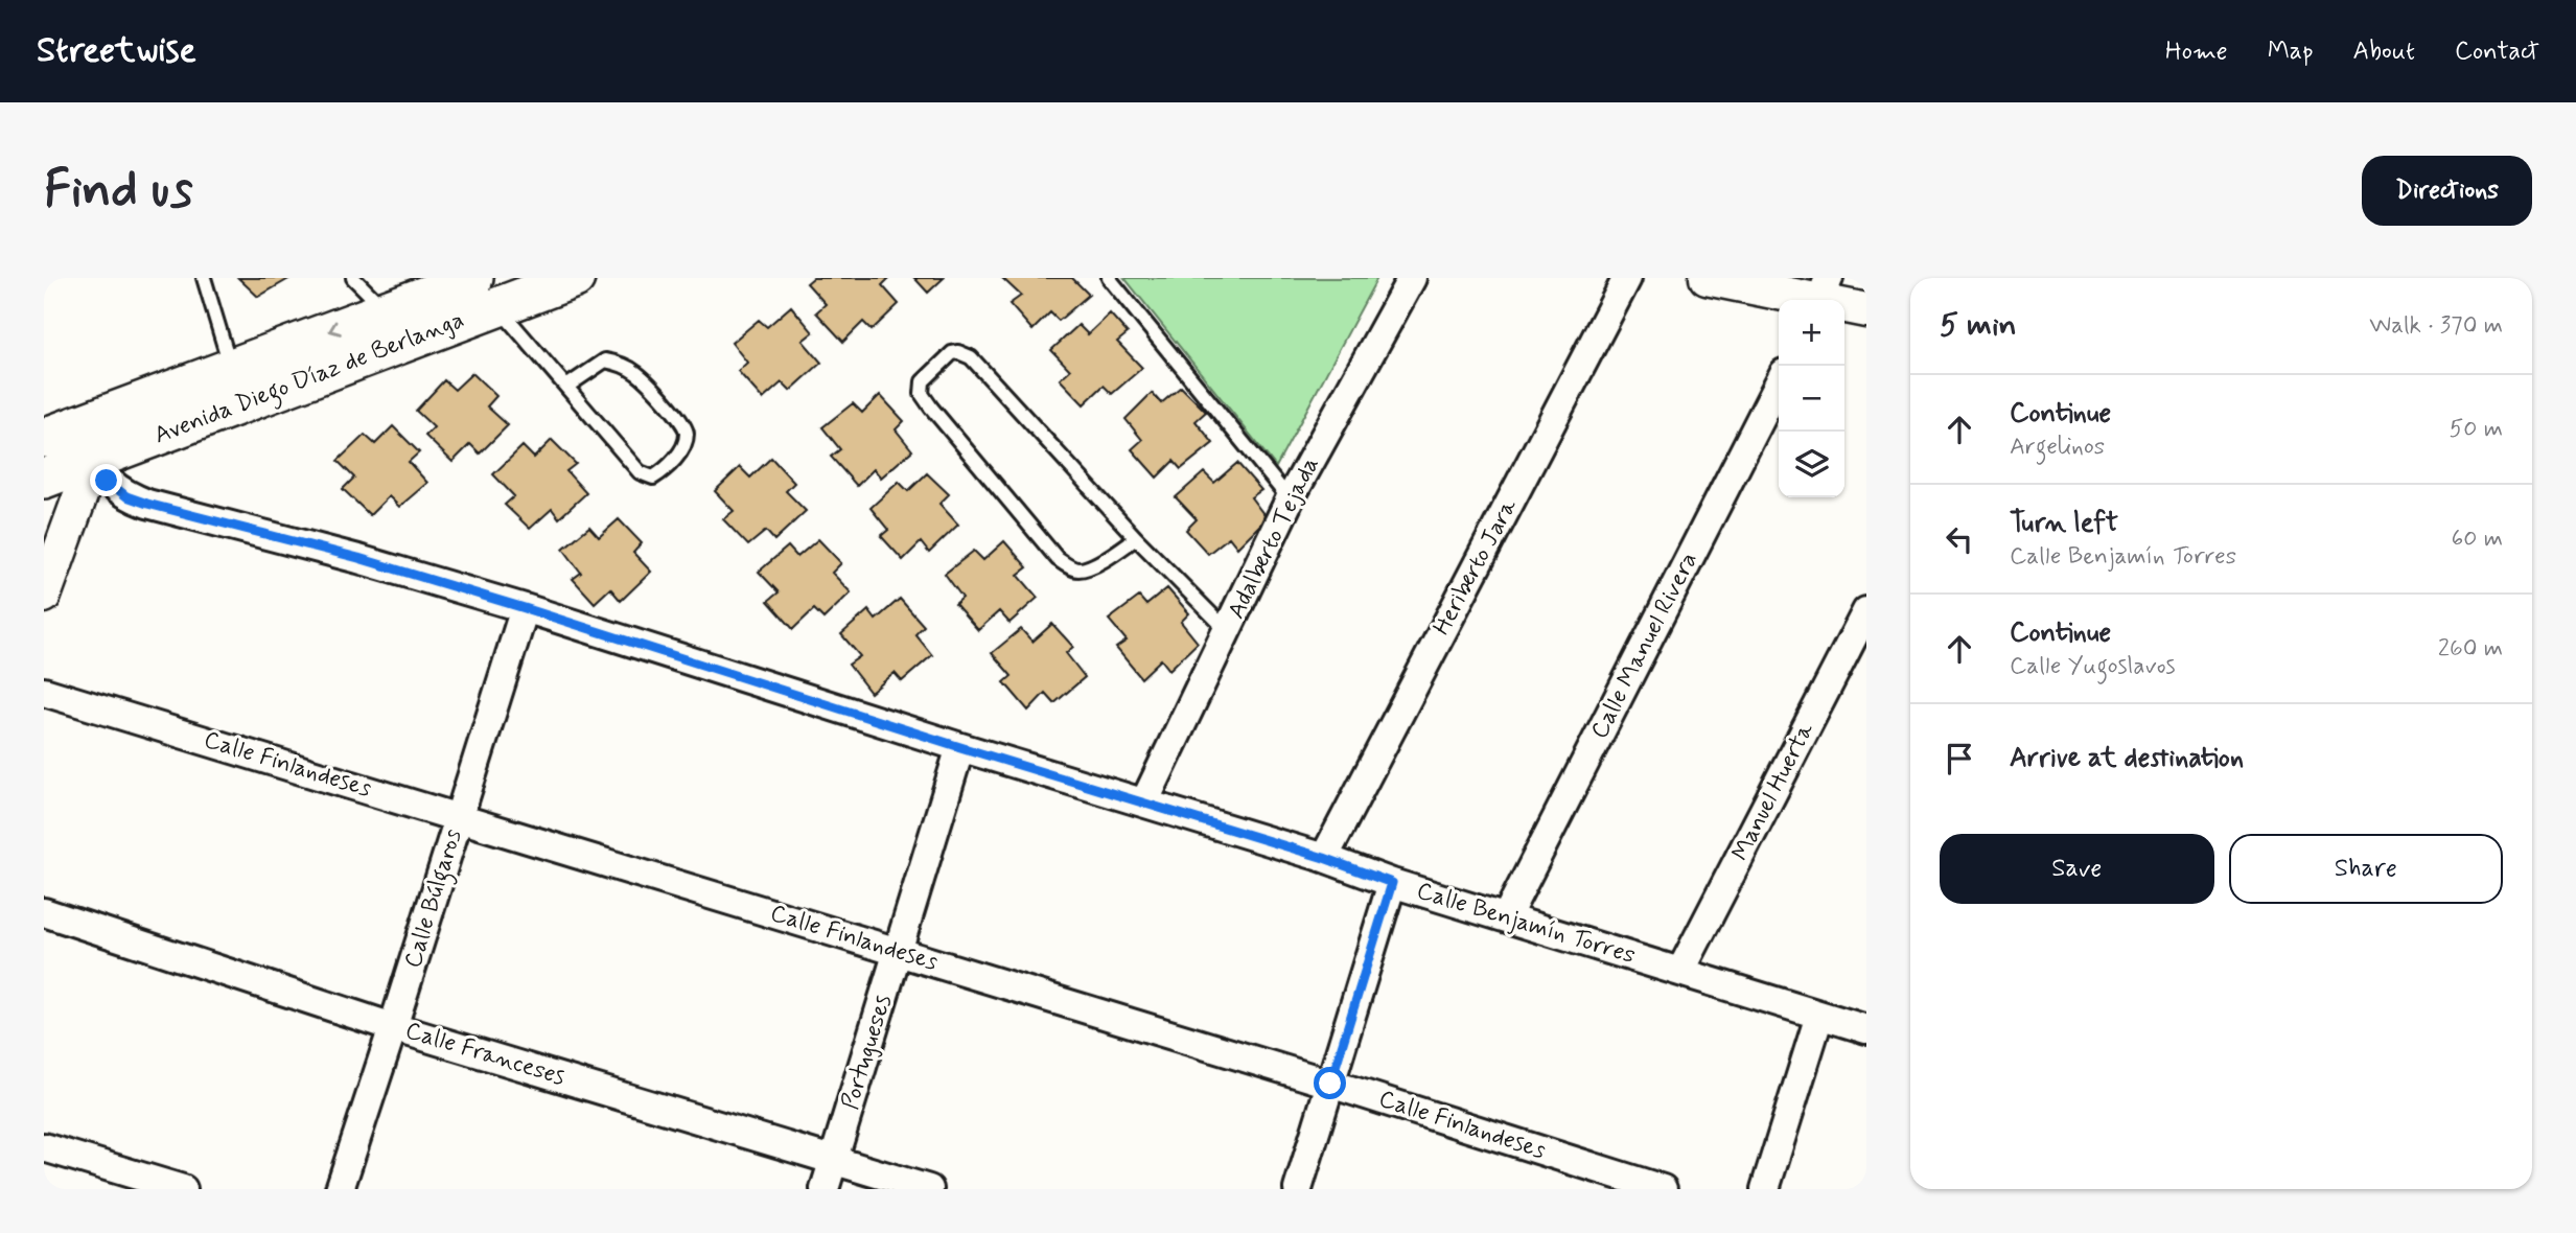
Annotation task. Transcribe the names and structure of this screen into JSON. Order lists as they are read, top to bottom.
{
  "streets": {
    "main road": ["Avenida Diego Díaz de Berlanga"],
    "street": [
      "Adalberto Tejada",
      "Heriberto Jara",
      "Calle Manuel Rivera",
      "Calle Finlandeses",
      "Manuel Huerta",
      "Calle Búlgaros",
      "Calle Benjamín Torres",
      "Portugueses",
      "Calle Franceses"
    ]
  },
  "crossings": [
    ["Avenida Diego Díaz de Berlanga", "Calle Benjamín Torres"],
    ["Adalberto Tejada", "Calle Benjamín Torres"],
    ["Heriberto Jara", "Calle Benjamín Torres"],
    ["Calle Manuel Rivera", "Calle Benjamín Torres"],
    ["Calle Finlandeses", "Calle Búlgaros"],
    ["Calle Finlandeses", "Portugueses"],
    ["Manuel Huerta", "Calle Benjamín Torres"],
    ["Calle Búlgaros", "Calle Benjamín Torres"],
    ["Calle Búlgaros", "Calle Franceses"],
    ["Calle Benjamín Torres", "Portugueses"],
    ["Portugueses", "Calle Franceses"]
  ],
  "page": {
    "header": "Streetwise",
    "nav": [
      "Home",
      "Map",
      "About",
      "Contact"
    ],
    "buttons": [
      "Directions",
      ["Save", "Share"]
    ],
    "title": "Find us",
    "heading": ["5 min", "Walk · 370 m"],
    "map_buttons": ["+", "−"],
    "list": [
      ["Continue", "Argelinos", "50 m"],
      ["Turn left", "Calle Benjamín Torres", "60 m"],
      ["Continue", "Calle Yugoslavos", "260 m"],
      "Arrive at destination"
    ]
  }
}
